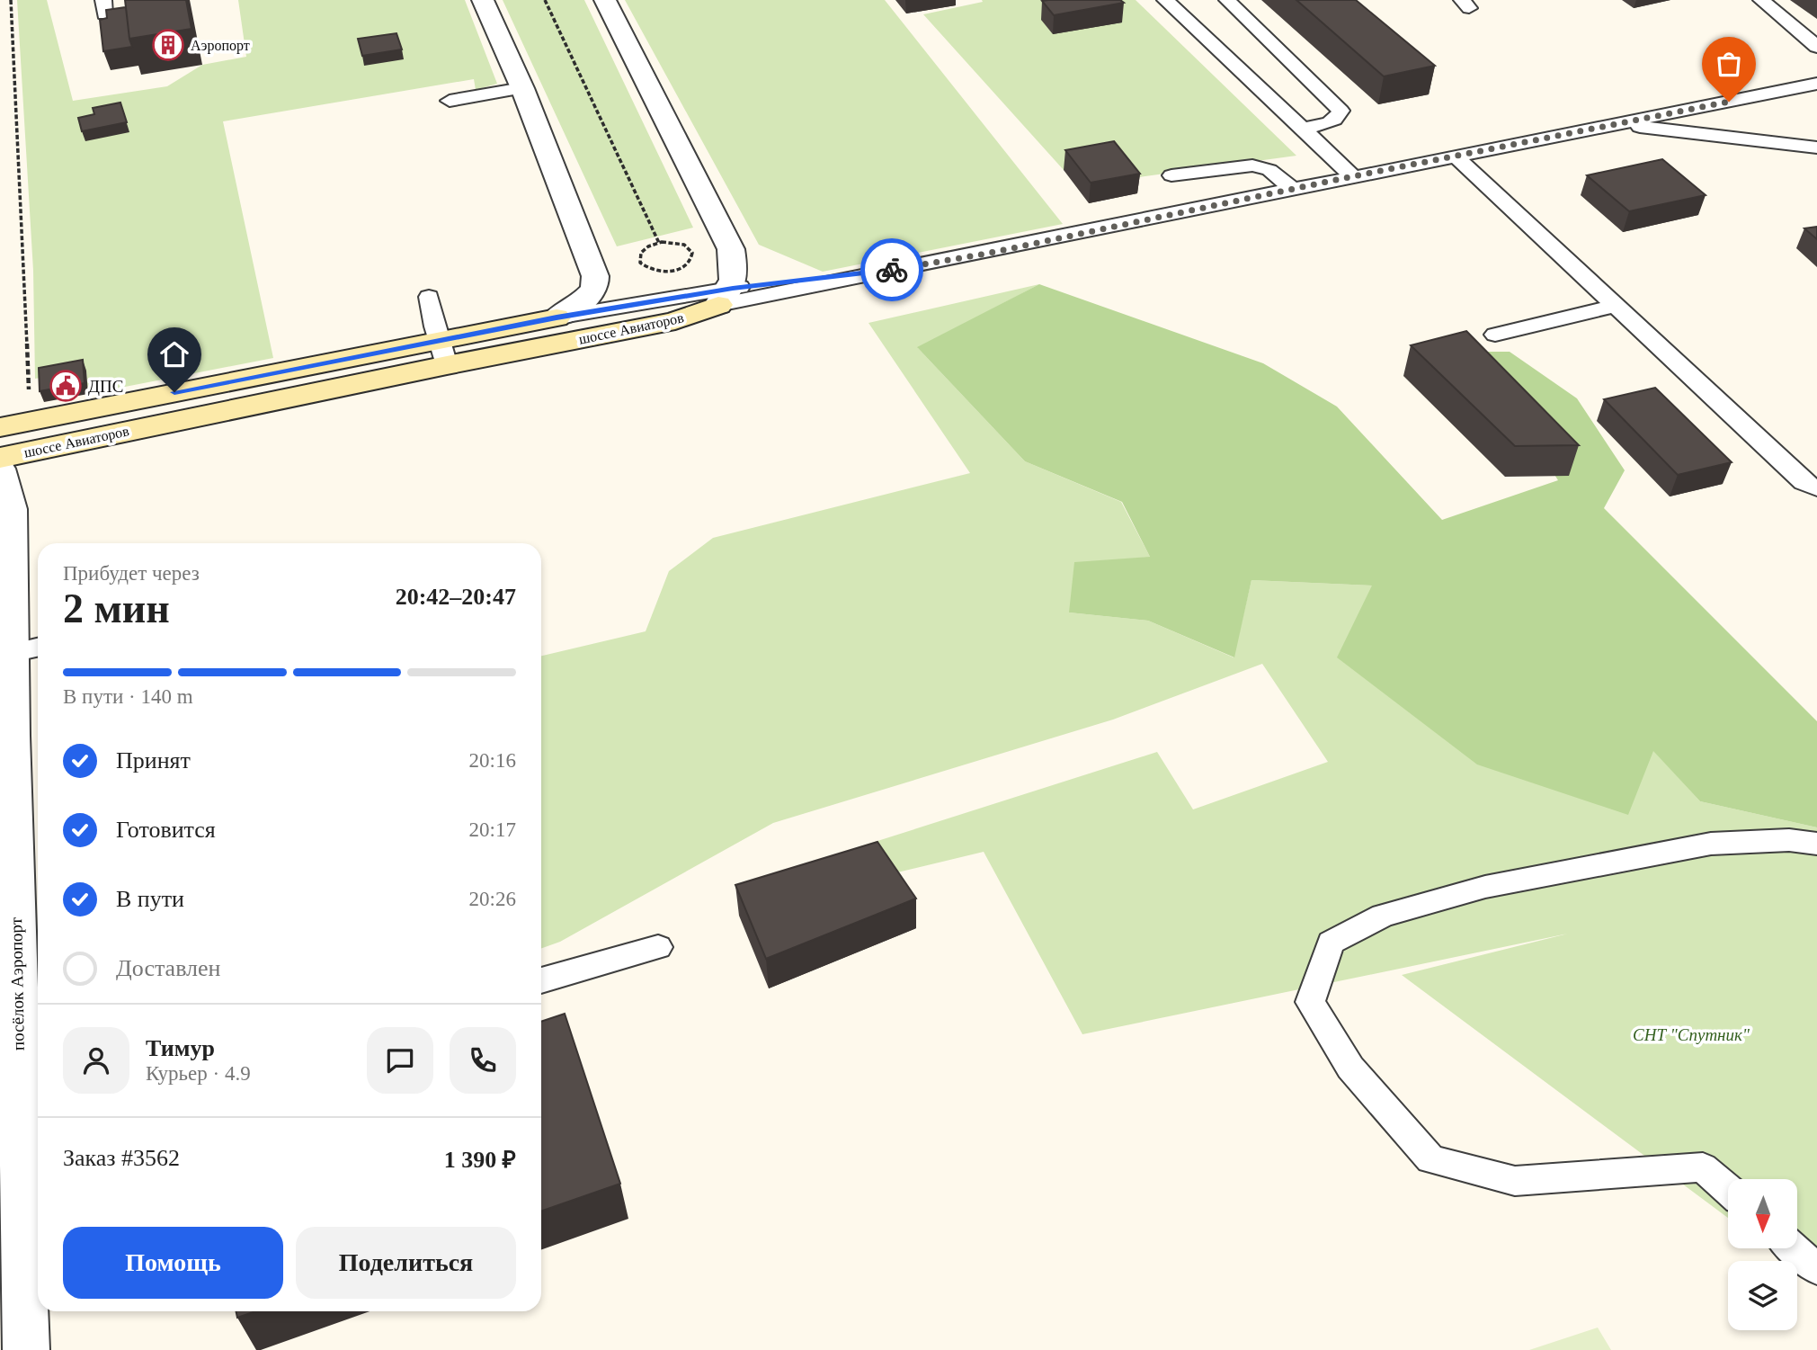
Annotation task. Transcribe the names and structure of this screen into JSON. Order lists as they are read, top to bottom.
{
  "streets": {
    "main road": ["шоссе Авиаторов"],
    "street": ["посёлок Аэропорт"]
  },
  "parks": ["СНТ \"Спутник\""],
  "places": {
    "building": ["Аэропорт"],
    "public building": ["ДПС"]
  },
  "north": "bottom",
  "page": {
    "heading": ["2 мин", "Прибудет через", "20:42–20:47"],
    "panel": [
      "Тимур",
      "Курьер · 4.9",
      "Заказ #3562",
      "1 390 ₽"
    ],
    "bar": "В пути · 140 m",
    "list": [
      ["Принят", "20:16"],
      ["Готовится", "20:17"],
      ["В пути", "20:26"],
      "Доставлен"
    ],
    "buttons": ["Помощь", "Поделиться"]
  }
}
